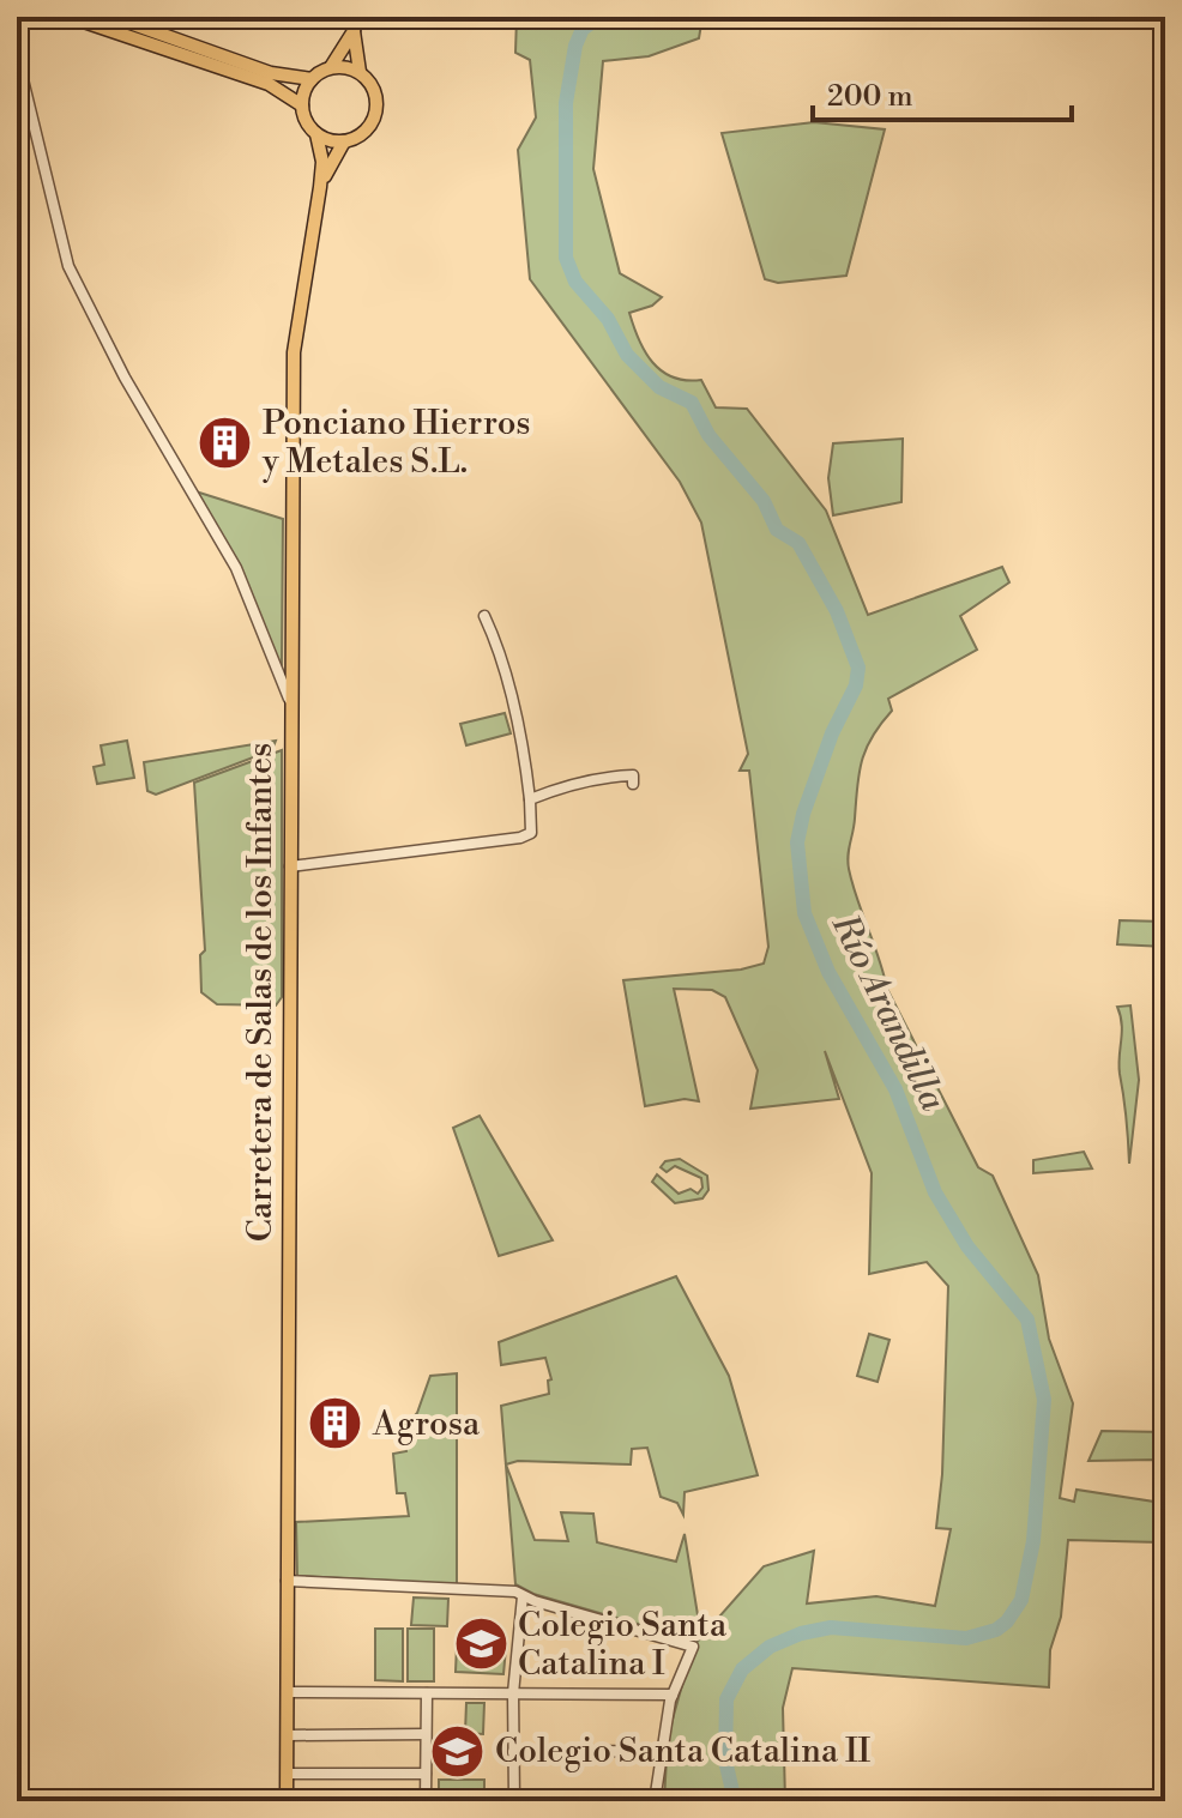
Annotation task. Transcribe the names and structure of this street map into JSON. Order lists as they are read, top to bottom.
{
  "streets": {
    "main road": ["Carretera de Salas de los Infantes"]
  },
  "water": ["Río Arandilla"],
  "places": {
    "building": ["Ponciano Hierros y Metales S.L.", "Agrosa"],
    "school or university": ["Colegio Santa Catalina I", "Colegio Santa Catalina II"]
  },
  "scale_bar": "200 m"
}
